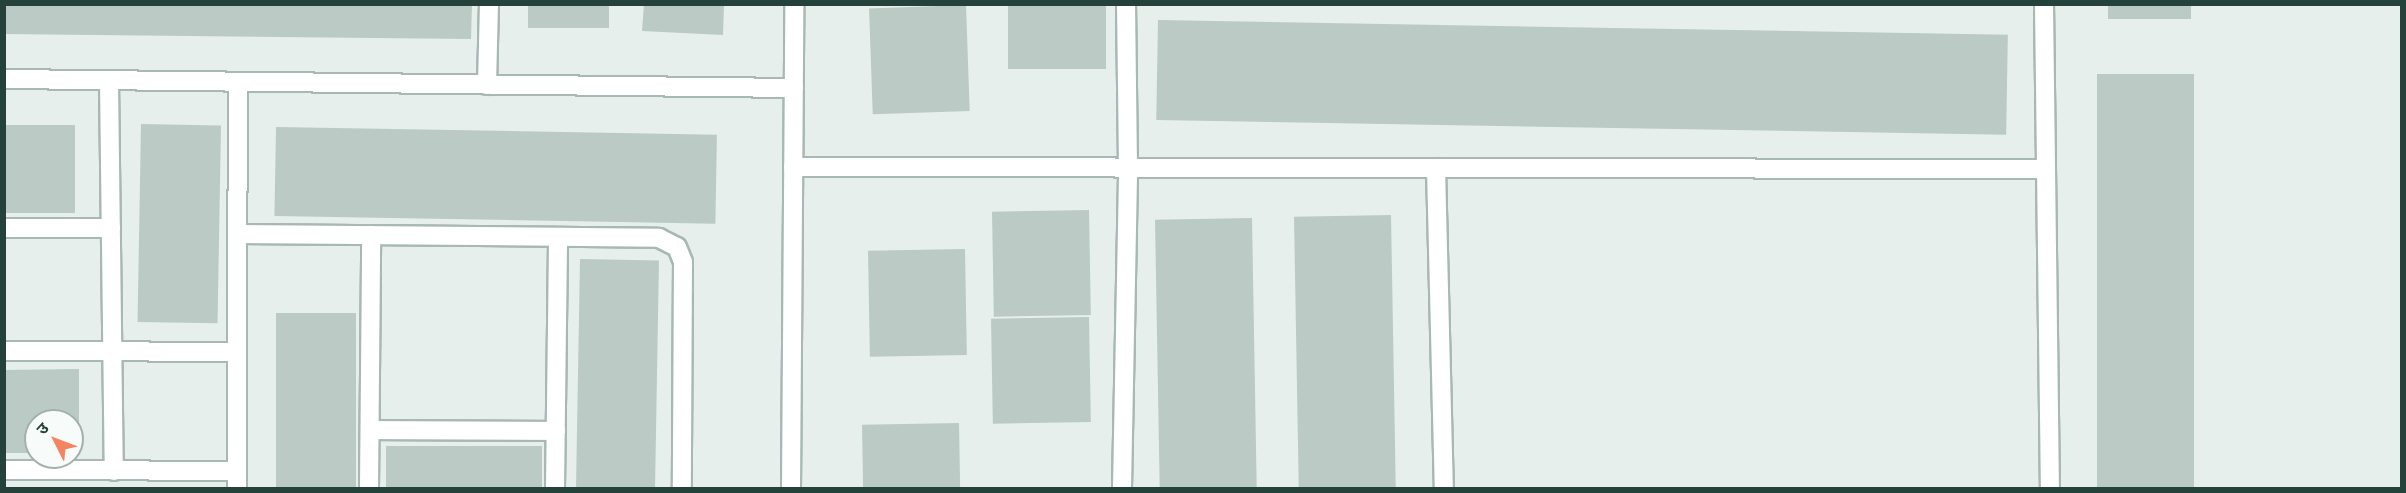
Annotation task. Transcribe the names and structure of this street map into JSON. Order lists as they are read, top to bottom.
{
  "north": "top left"
}
